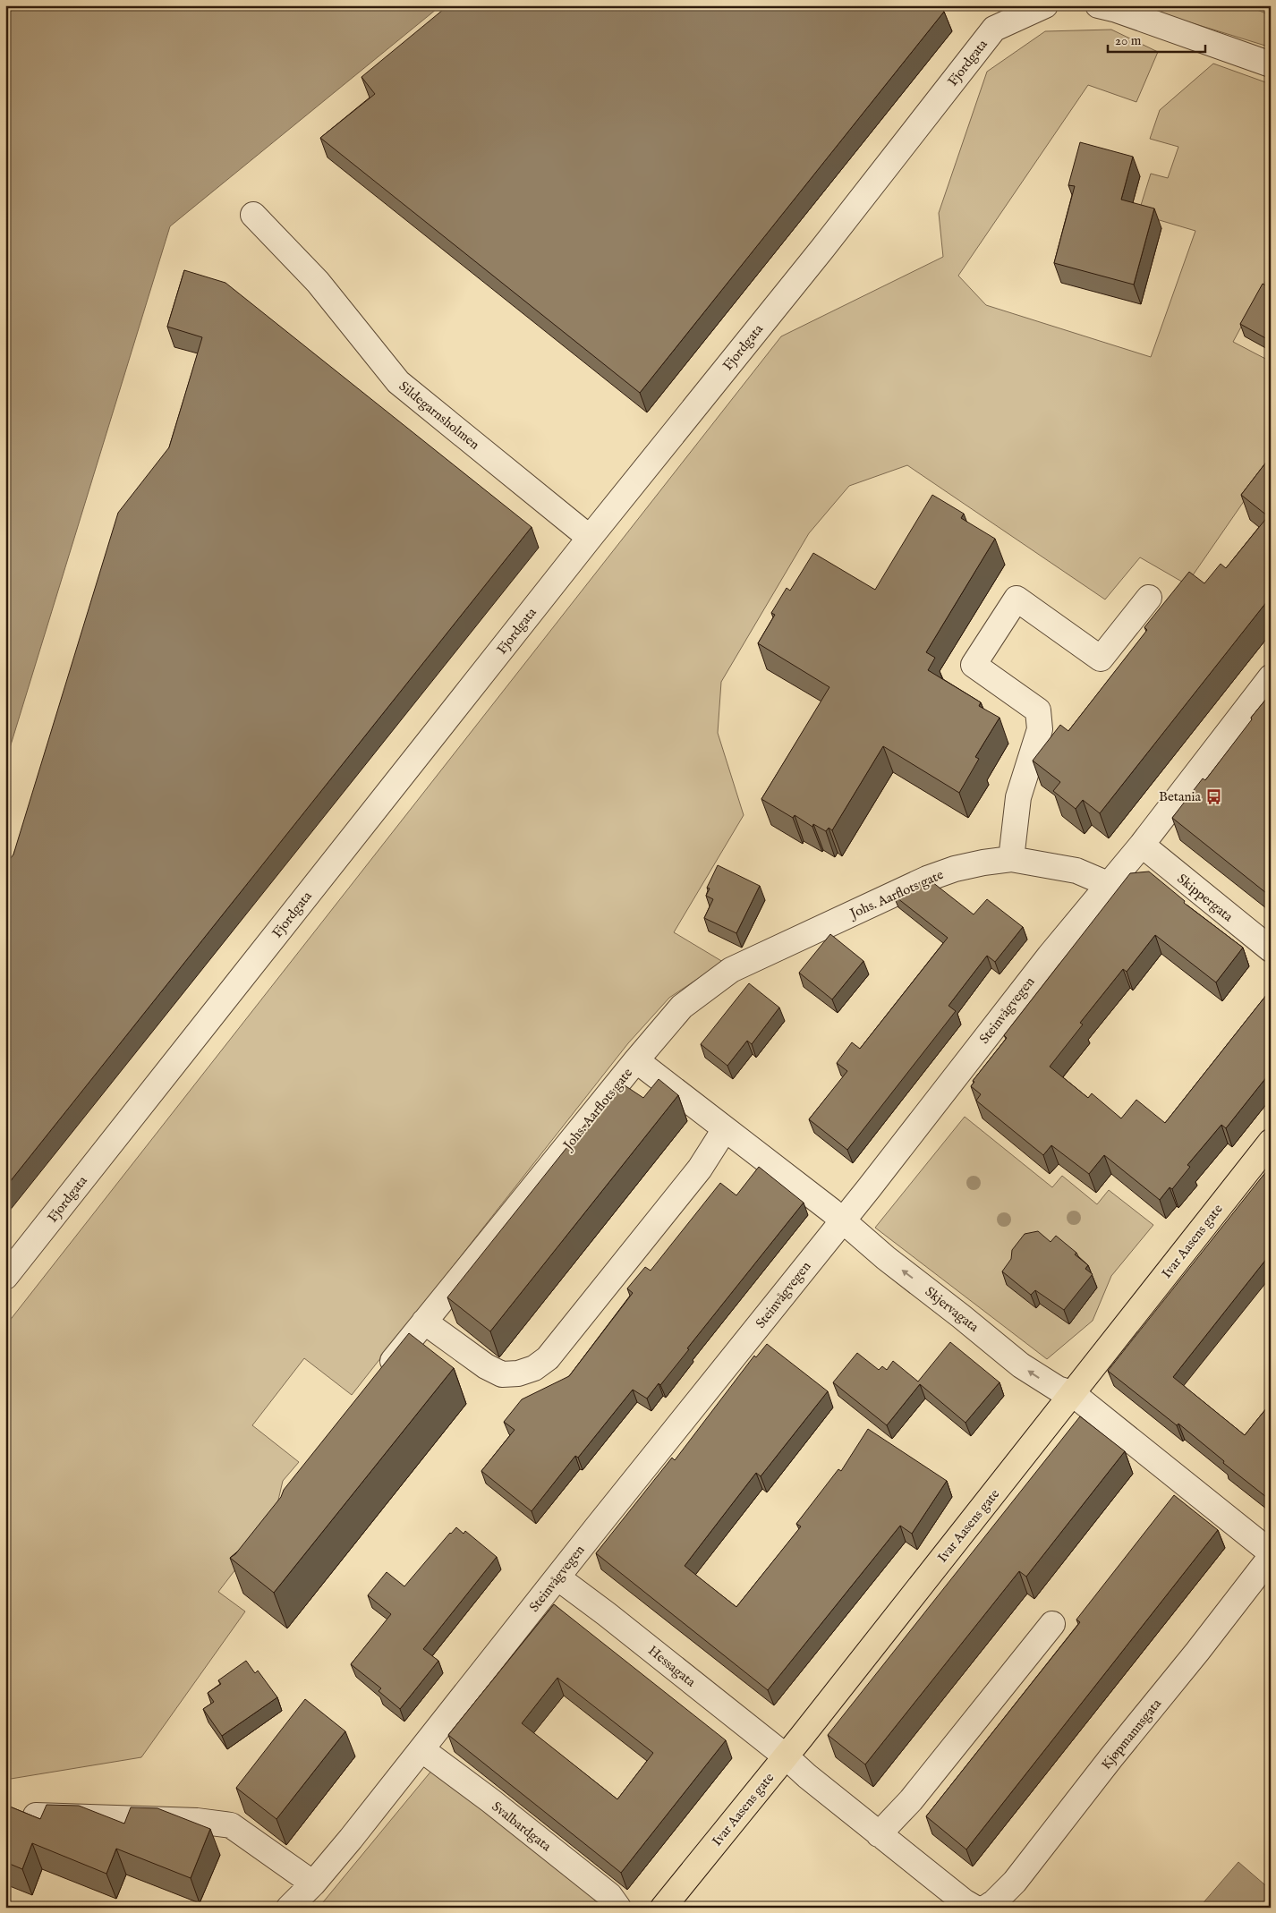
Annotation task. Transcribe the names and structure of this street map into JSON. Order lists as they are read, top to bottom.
{
  "streets": {
    "main road": ["Ivar Aasens gate"],
    "street": [
      "Fjordgata",
      "Sildegarnsholmen",
      "Johs. Aarflots gate",
      "Skippergata",
      "Steinvågvegen",
      "Skjervagata",
      "Hessagata",
      "Kjøpmannsgata",
      "Svalbardgata"
    ]
  },
  "crossings": [
    ["Fjordgata", "Sildegarnsholmen"],
    ["Johs. Aarflots gate", "Steinvågvegen"],
    ["Johs. Aarflots gate", "Skjervagata"],
    ["Skippergata", "Steinvågvegen"],
    ["Steinvågvegen", "Skjervagata"],
    ["Steinvågvegen", "Hessagata"],
    ["Steinvågvegen", "Svalbardgata"],
    ["Ivar Aasens gate", "Skjervagata"],
    ["Ivar Aasens gate", "Hessagata"]
  ],
  "one_way": ["Skjervagata"],
  "places": {
    "bus stop": ["Betania"]
  },
  "scale_bar": "20 m"
}
